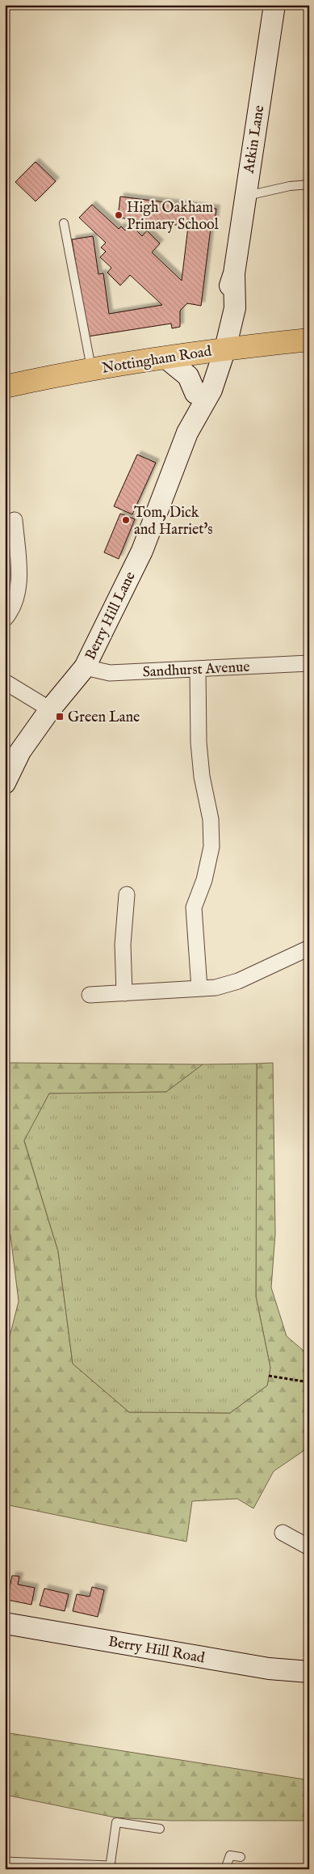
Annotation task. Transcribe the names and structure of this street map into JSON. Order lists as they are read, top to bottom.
{
  "streets": {
    "highway": ["Nottingham Road"],
    "street": [
      "Atkin Lane",
      "Berry Hill Lane",
      "Sandhurst Avenue",
      "Berry Hill Road"
    ]
  },
  "crossings": [
    ["Atkin Lane", "Nottingham Road"],
    ["Atkin Lane", "Berry Hill Lane"],
    ["Nottingham Road", "Berry Hill Lane"],
    ["Berry Hill Lane", "Sandhurst Avenue"]
  ],
  "places": {
    "other": ["High Oakham Primary School", "Tom, Dick and Harriet's"],
    "transit": ["Green Lane"]
  }
}
